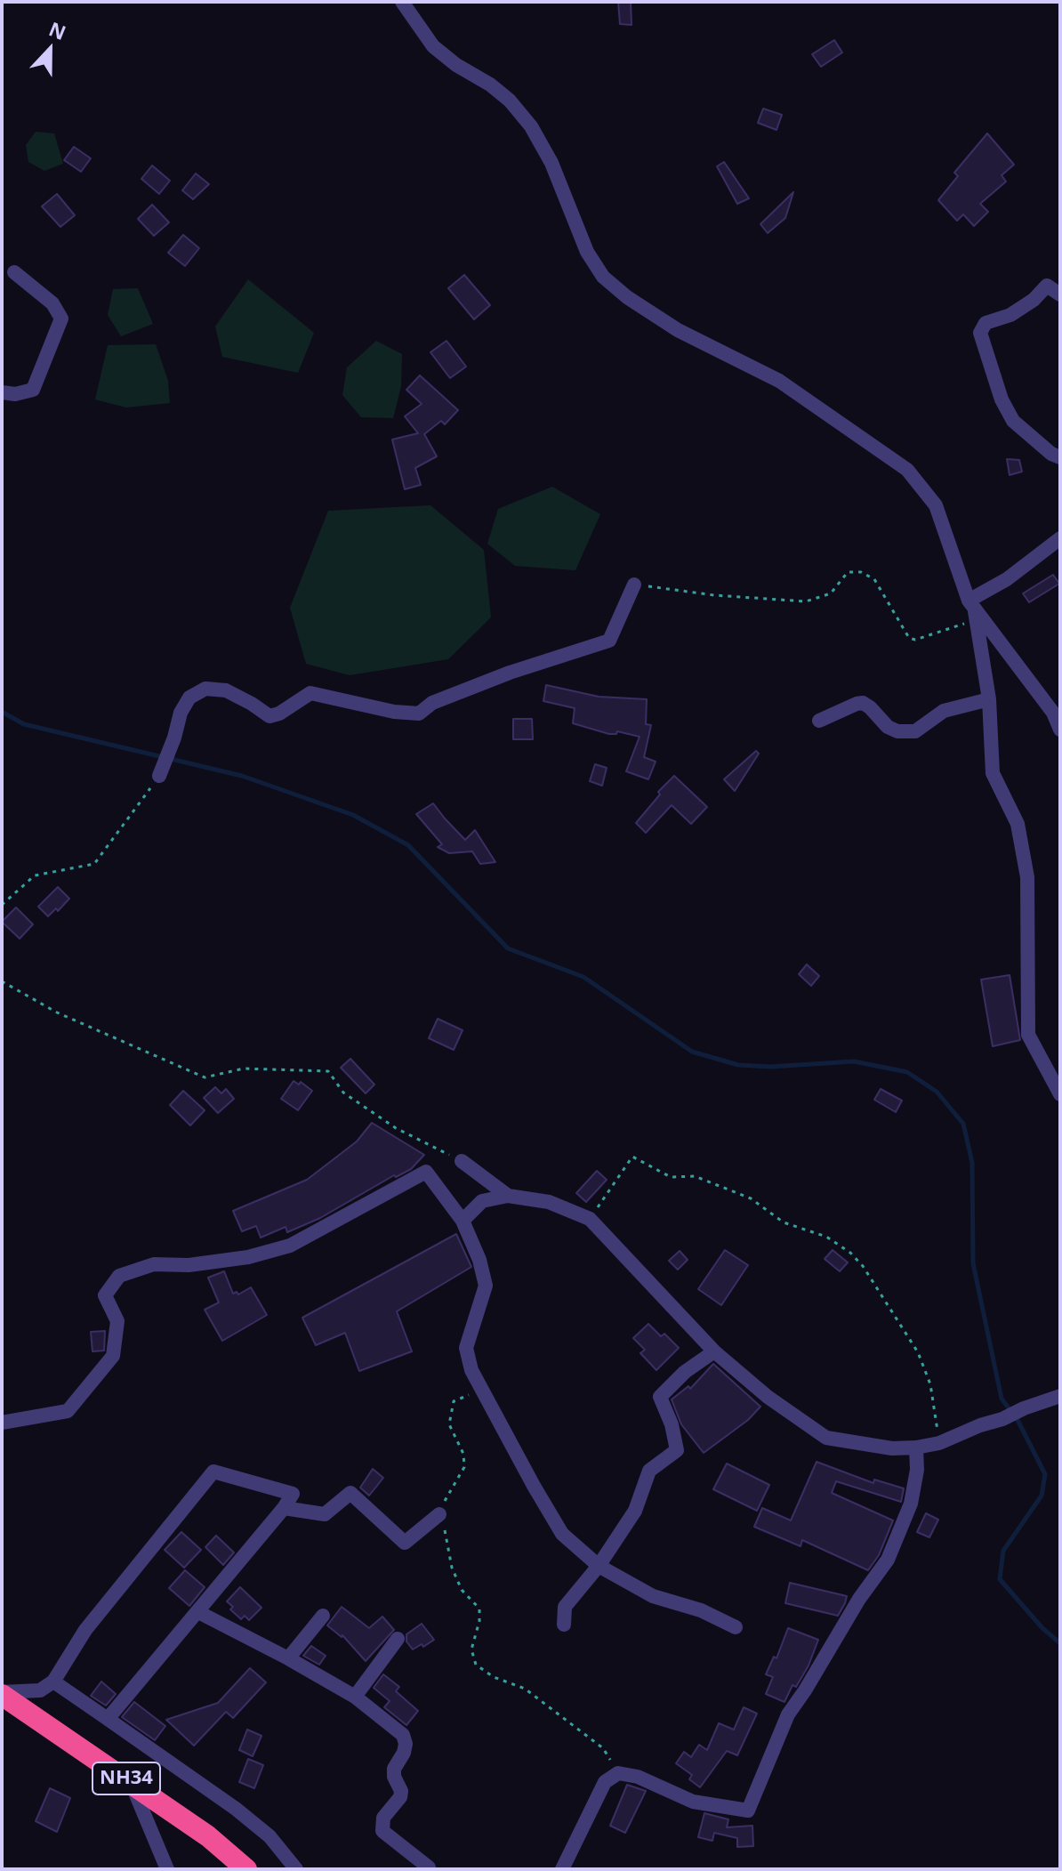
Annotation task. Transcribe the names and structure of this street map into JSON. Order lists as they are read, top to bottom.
{
  "streets": {
    "highway": ["NH34"]
  },
  "north": "top"
}
